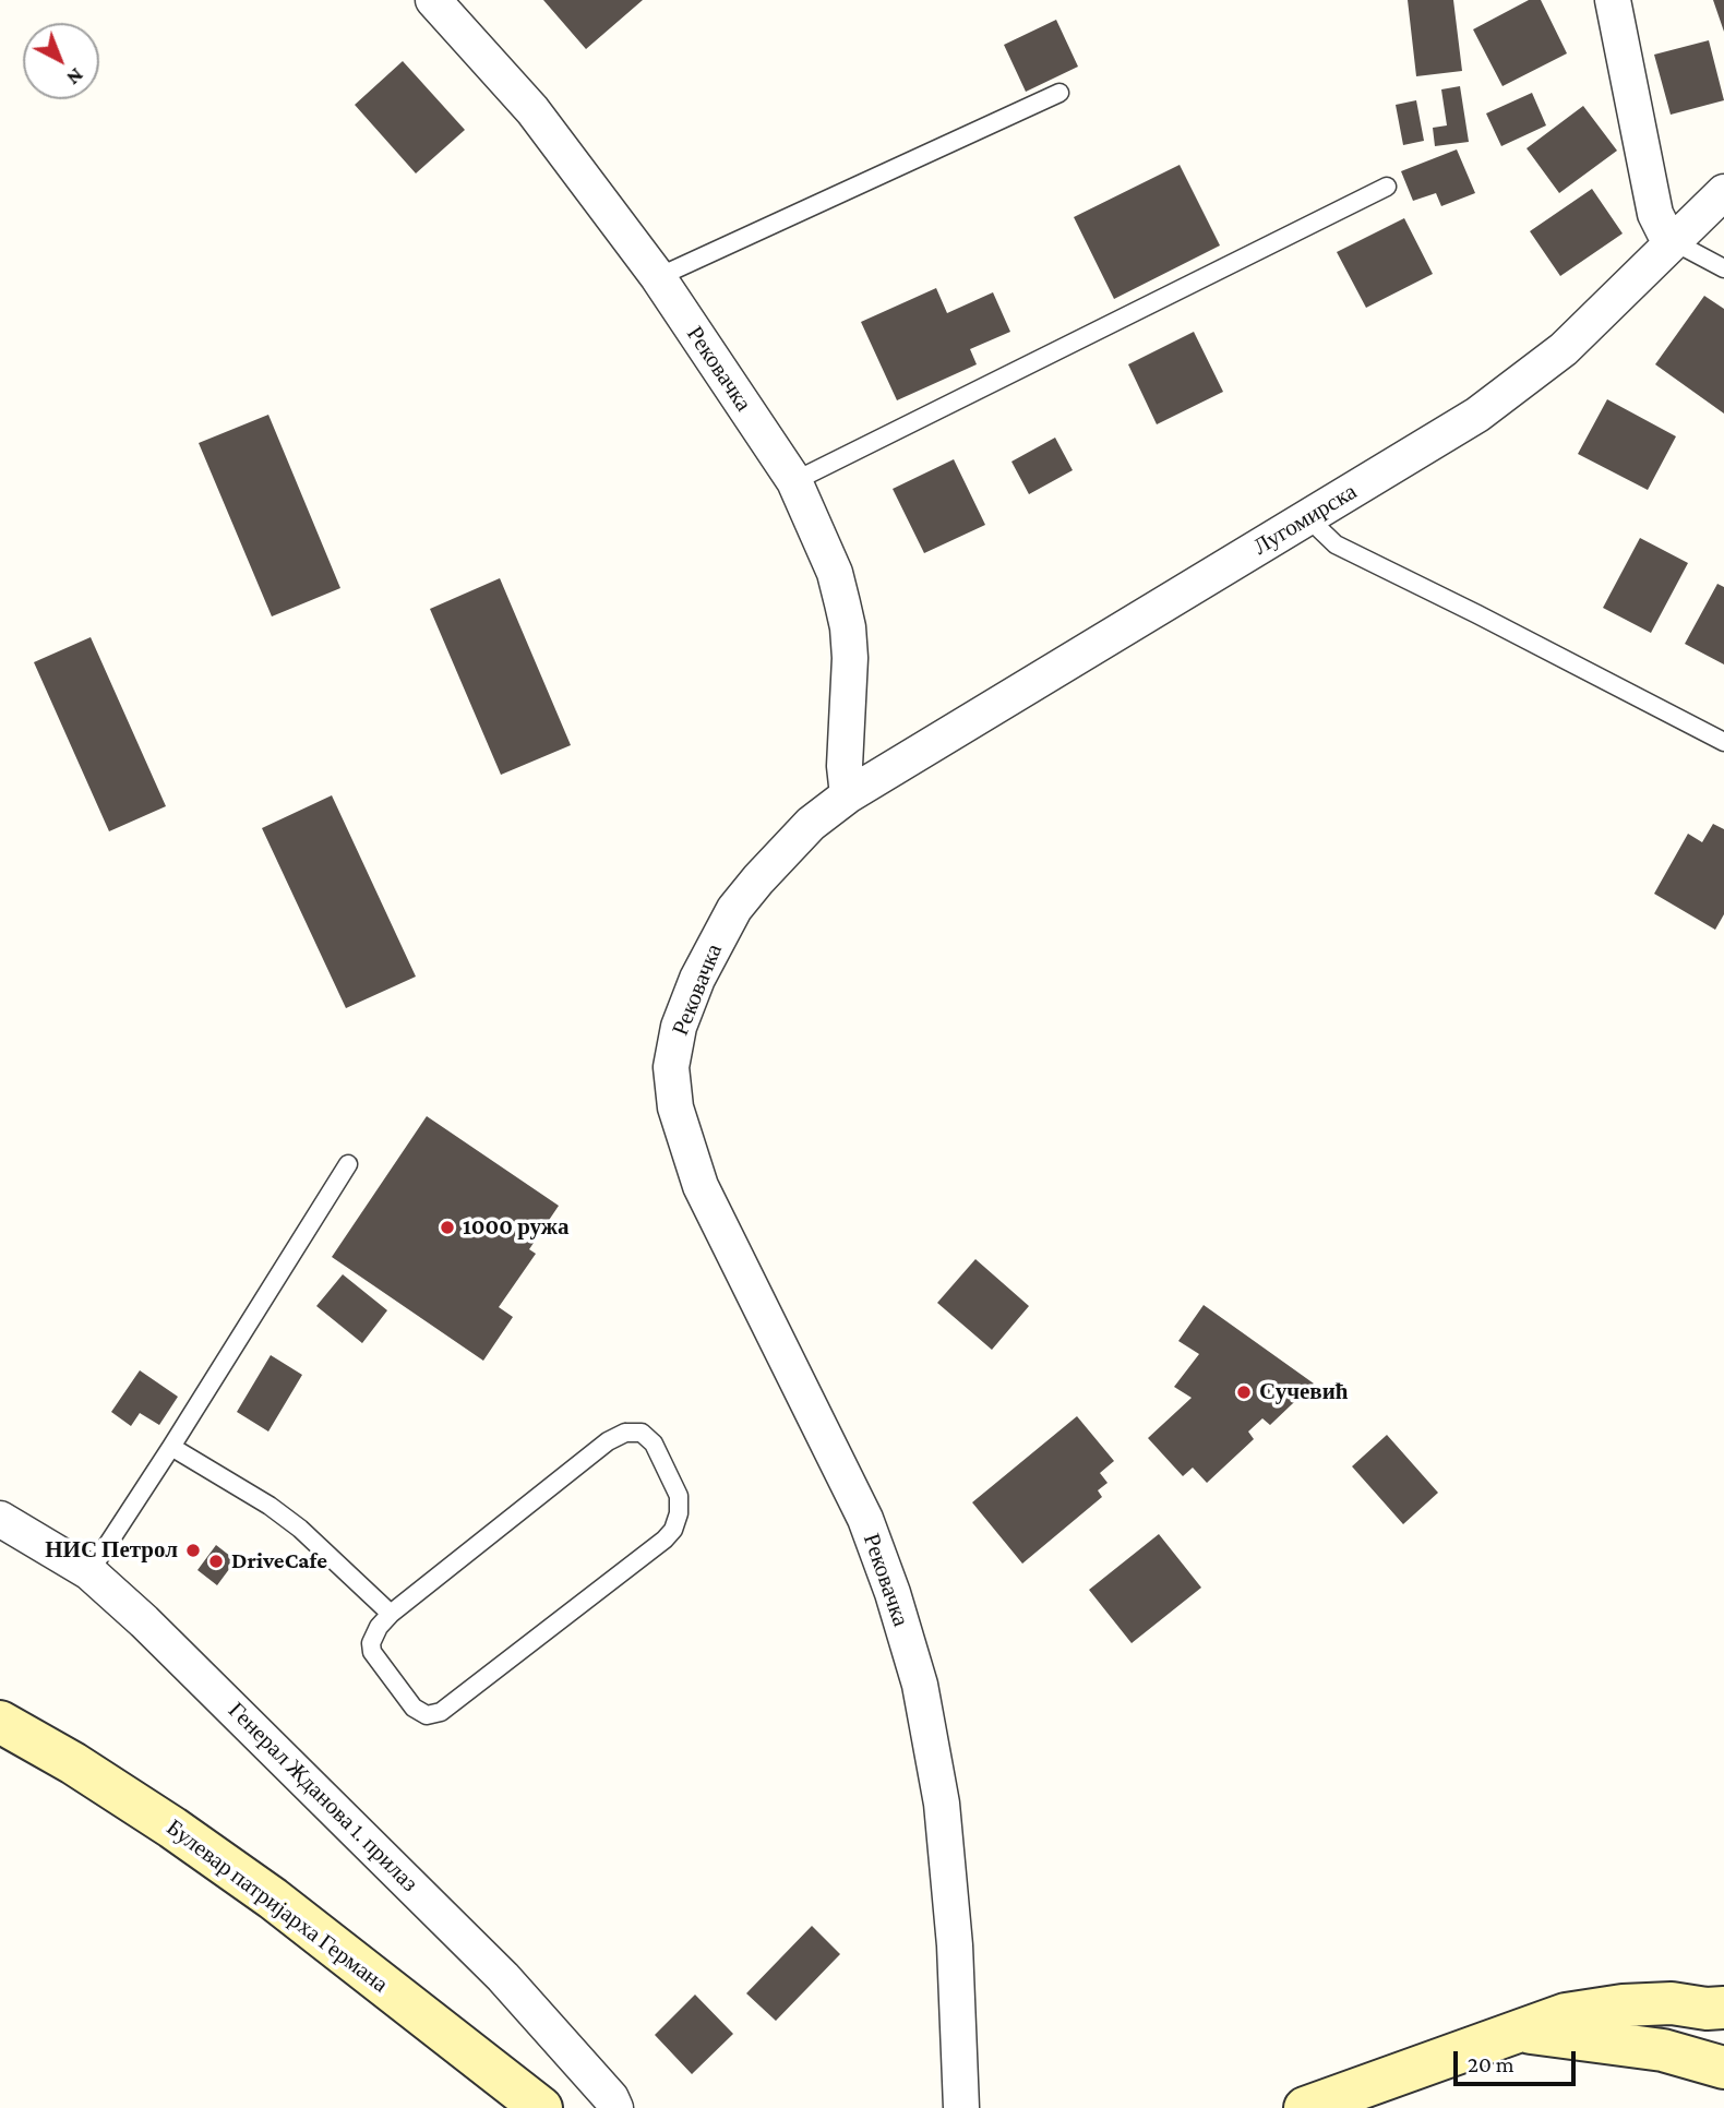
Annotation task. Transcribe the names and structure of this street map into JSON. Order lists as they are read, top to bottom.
{
  "streets": {
    "main road": ["Булевар патријарха Германа"],
    "street": ["Рековачка", "Лугомирска", "Генерал Жданова 1. прилаз"]
  },
  "crossings": [
    ["Рековачка", "Лугомирска"]
  ],
  "places": [
    "1000 ружа",
    "Сучевић",
    "НИС Петрол",
    "DriveCafe"
  ],
  "scale_bar": "20 m",
  "north": "bottom right"
}
